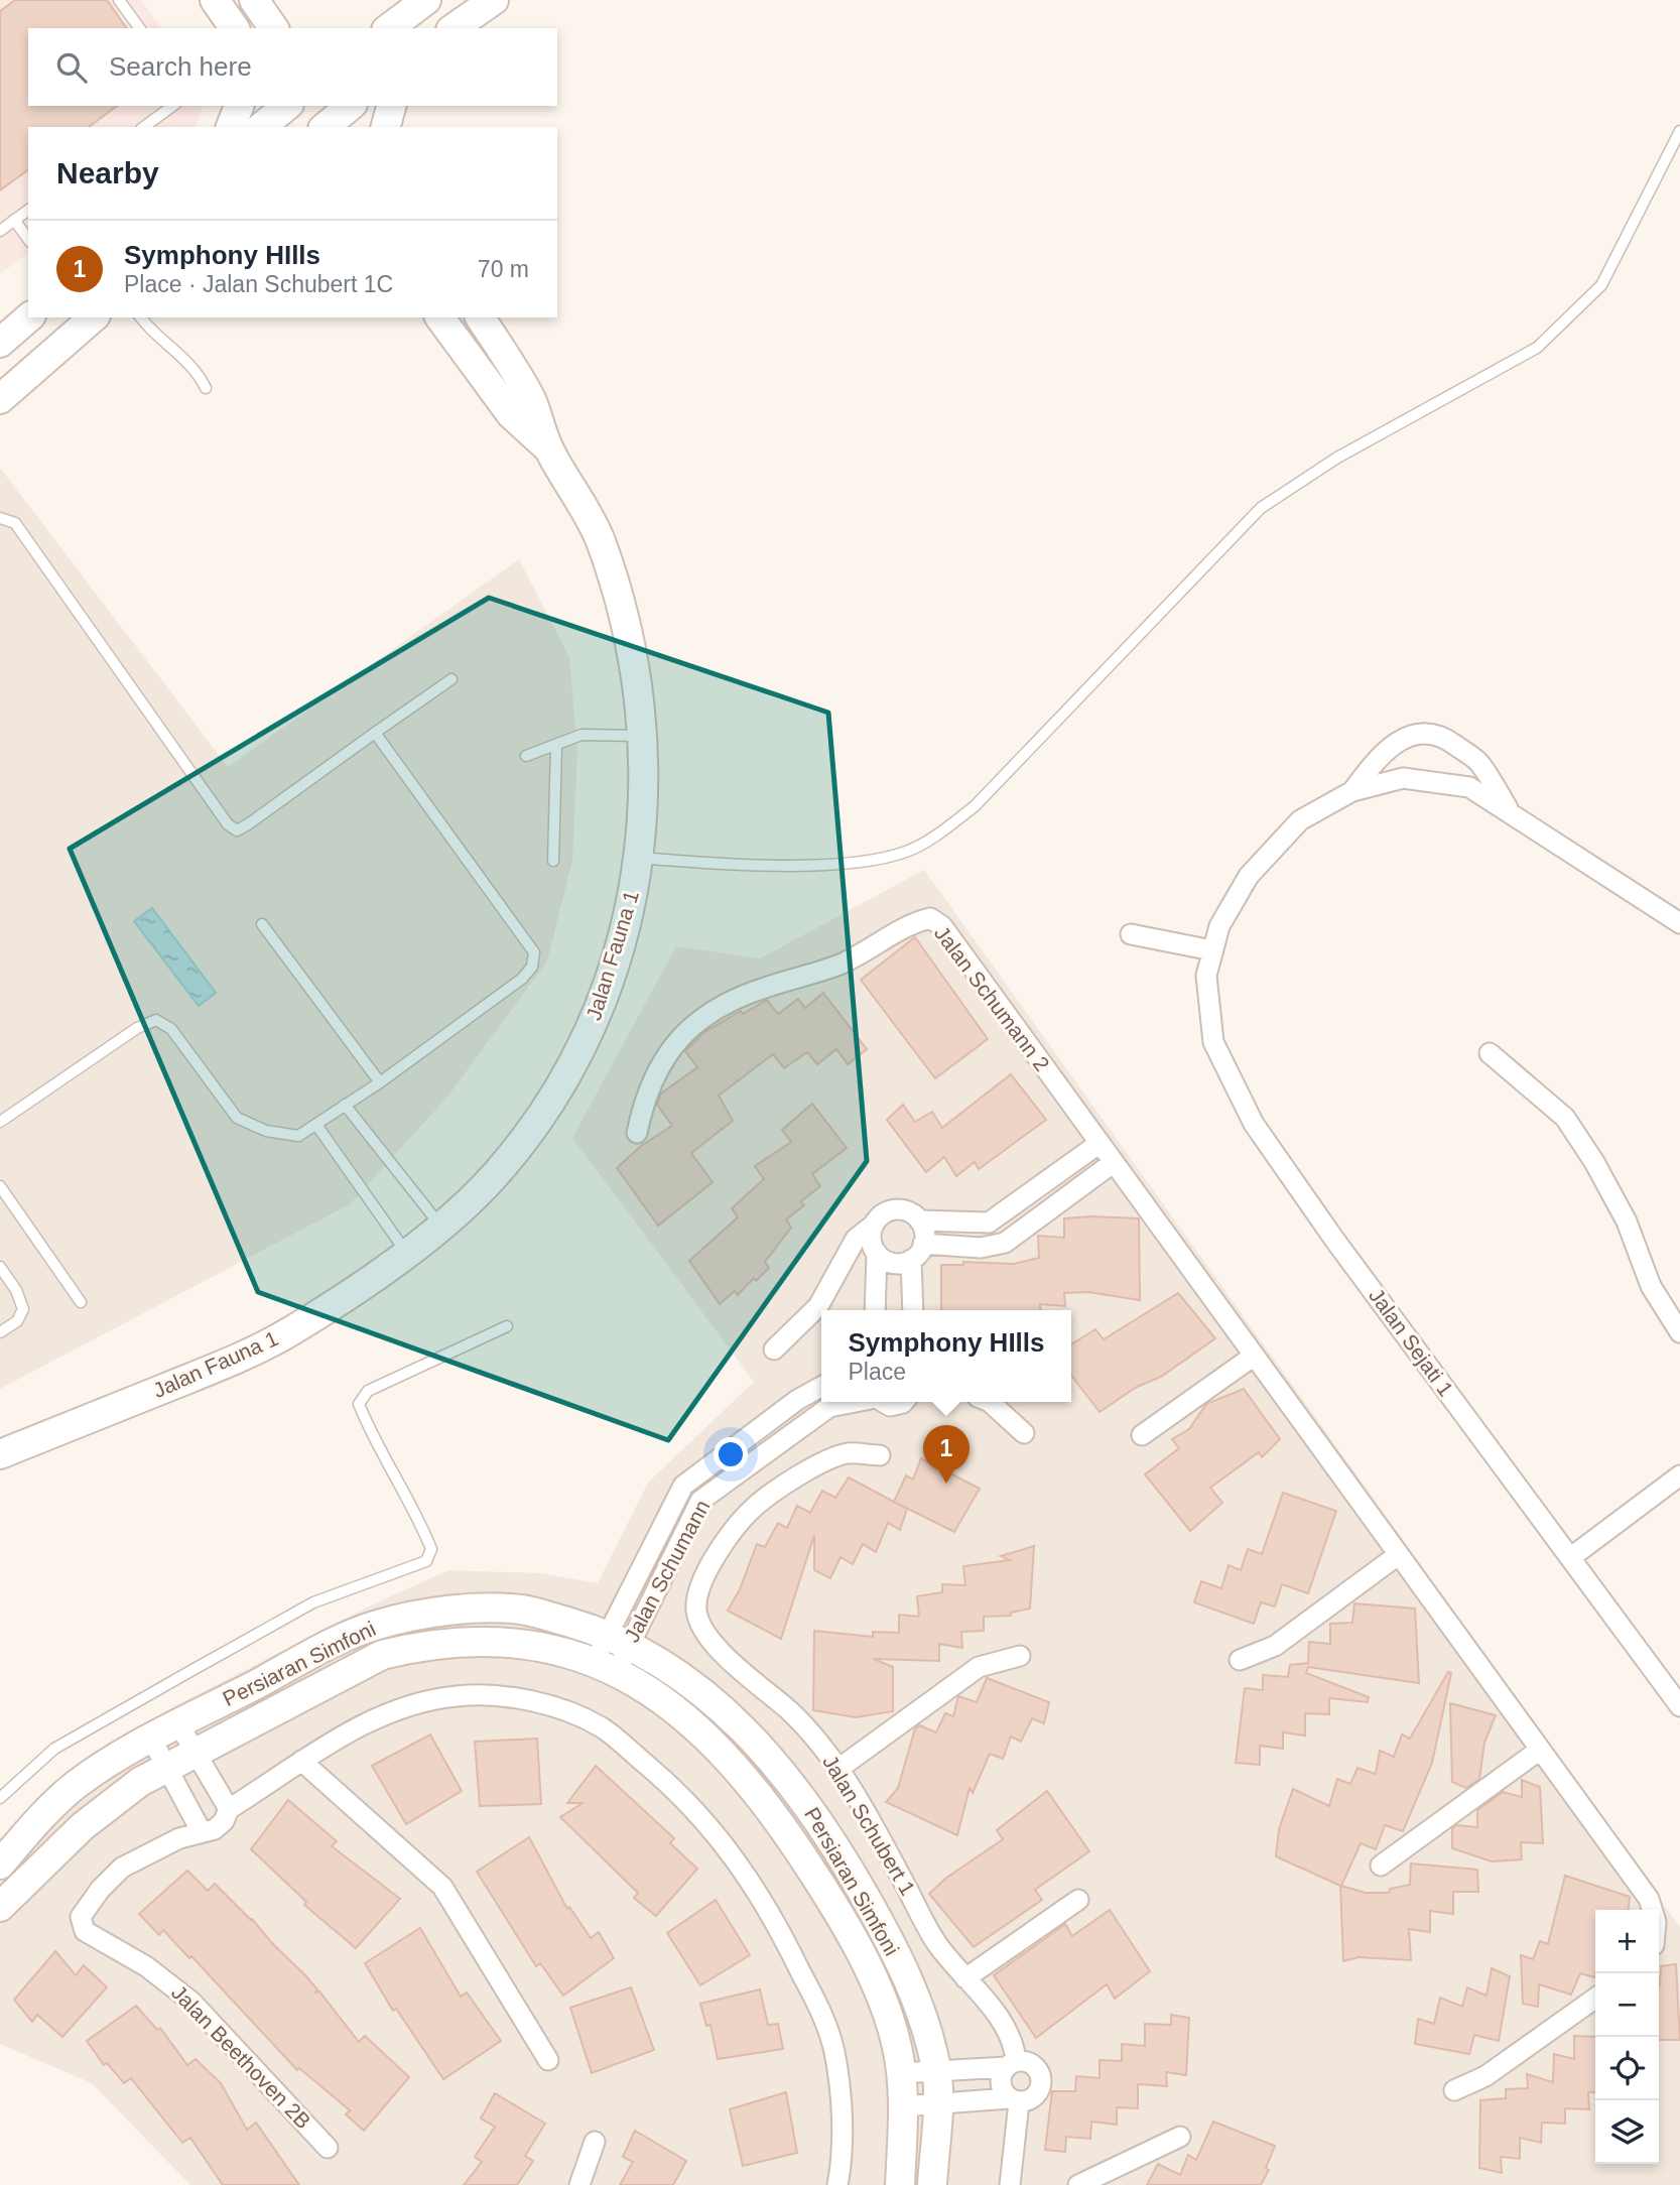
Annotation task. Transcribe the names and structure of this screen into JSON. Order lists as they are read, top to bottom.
{
  "streets": {
    "street": [
      "Jalan Fauna 1",
      "Jalan Schumann 2",
      "Jalan Sejati 1",
      "Jalan Schumann",
      "Persiaran Simfoni",
      "Jalan Schubert 1",
      "Jalan Beethoven 2B"
    ]
  },
  "crossings": [
    ["Jalan Schumann", "Persiaran Simfoni"]
  ],
  "page": {
    "search": "Search here",
    "heading": "Nearby",
    "list": [
      {
        "mark": "1",
        "name": "Symphony HIlls",
        "note": "Place · Jalan Schubert 1C",
        "value": "70 m"
      }
    ],
    "popup": ["Symphony HIlls", "Place"],
    "pins": "1",
    "map_buttons": ["+", "−"]
  }
}
